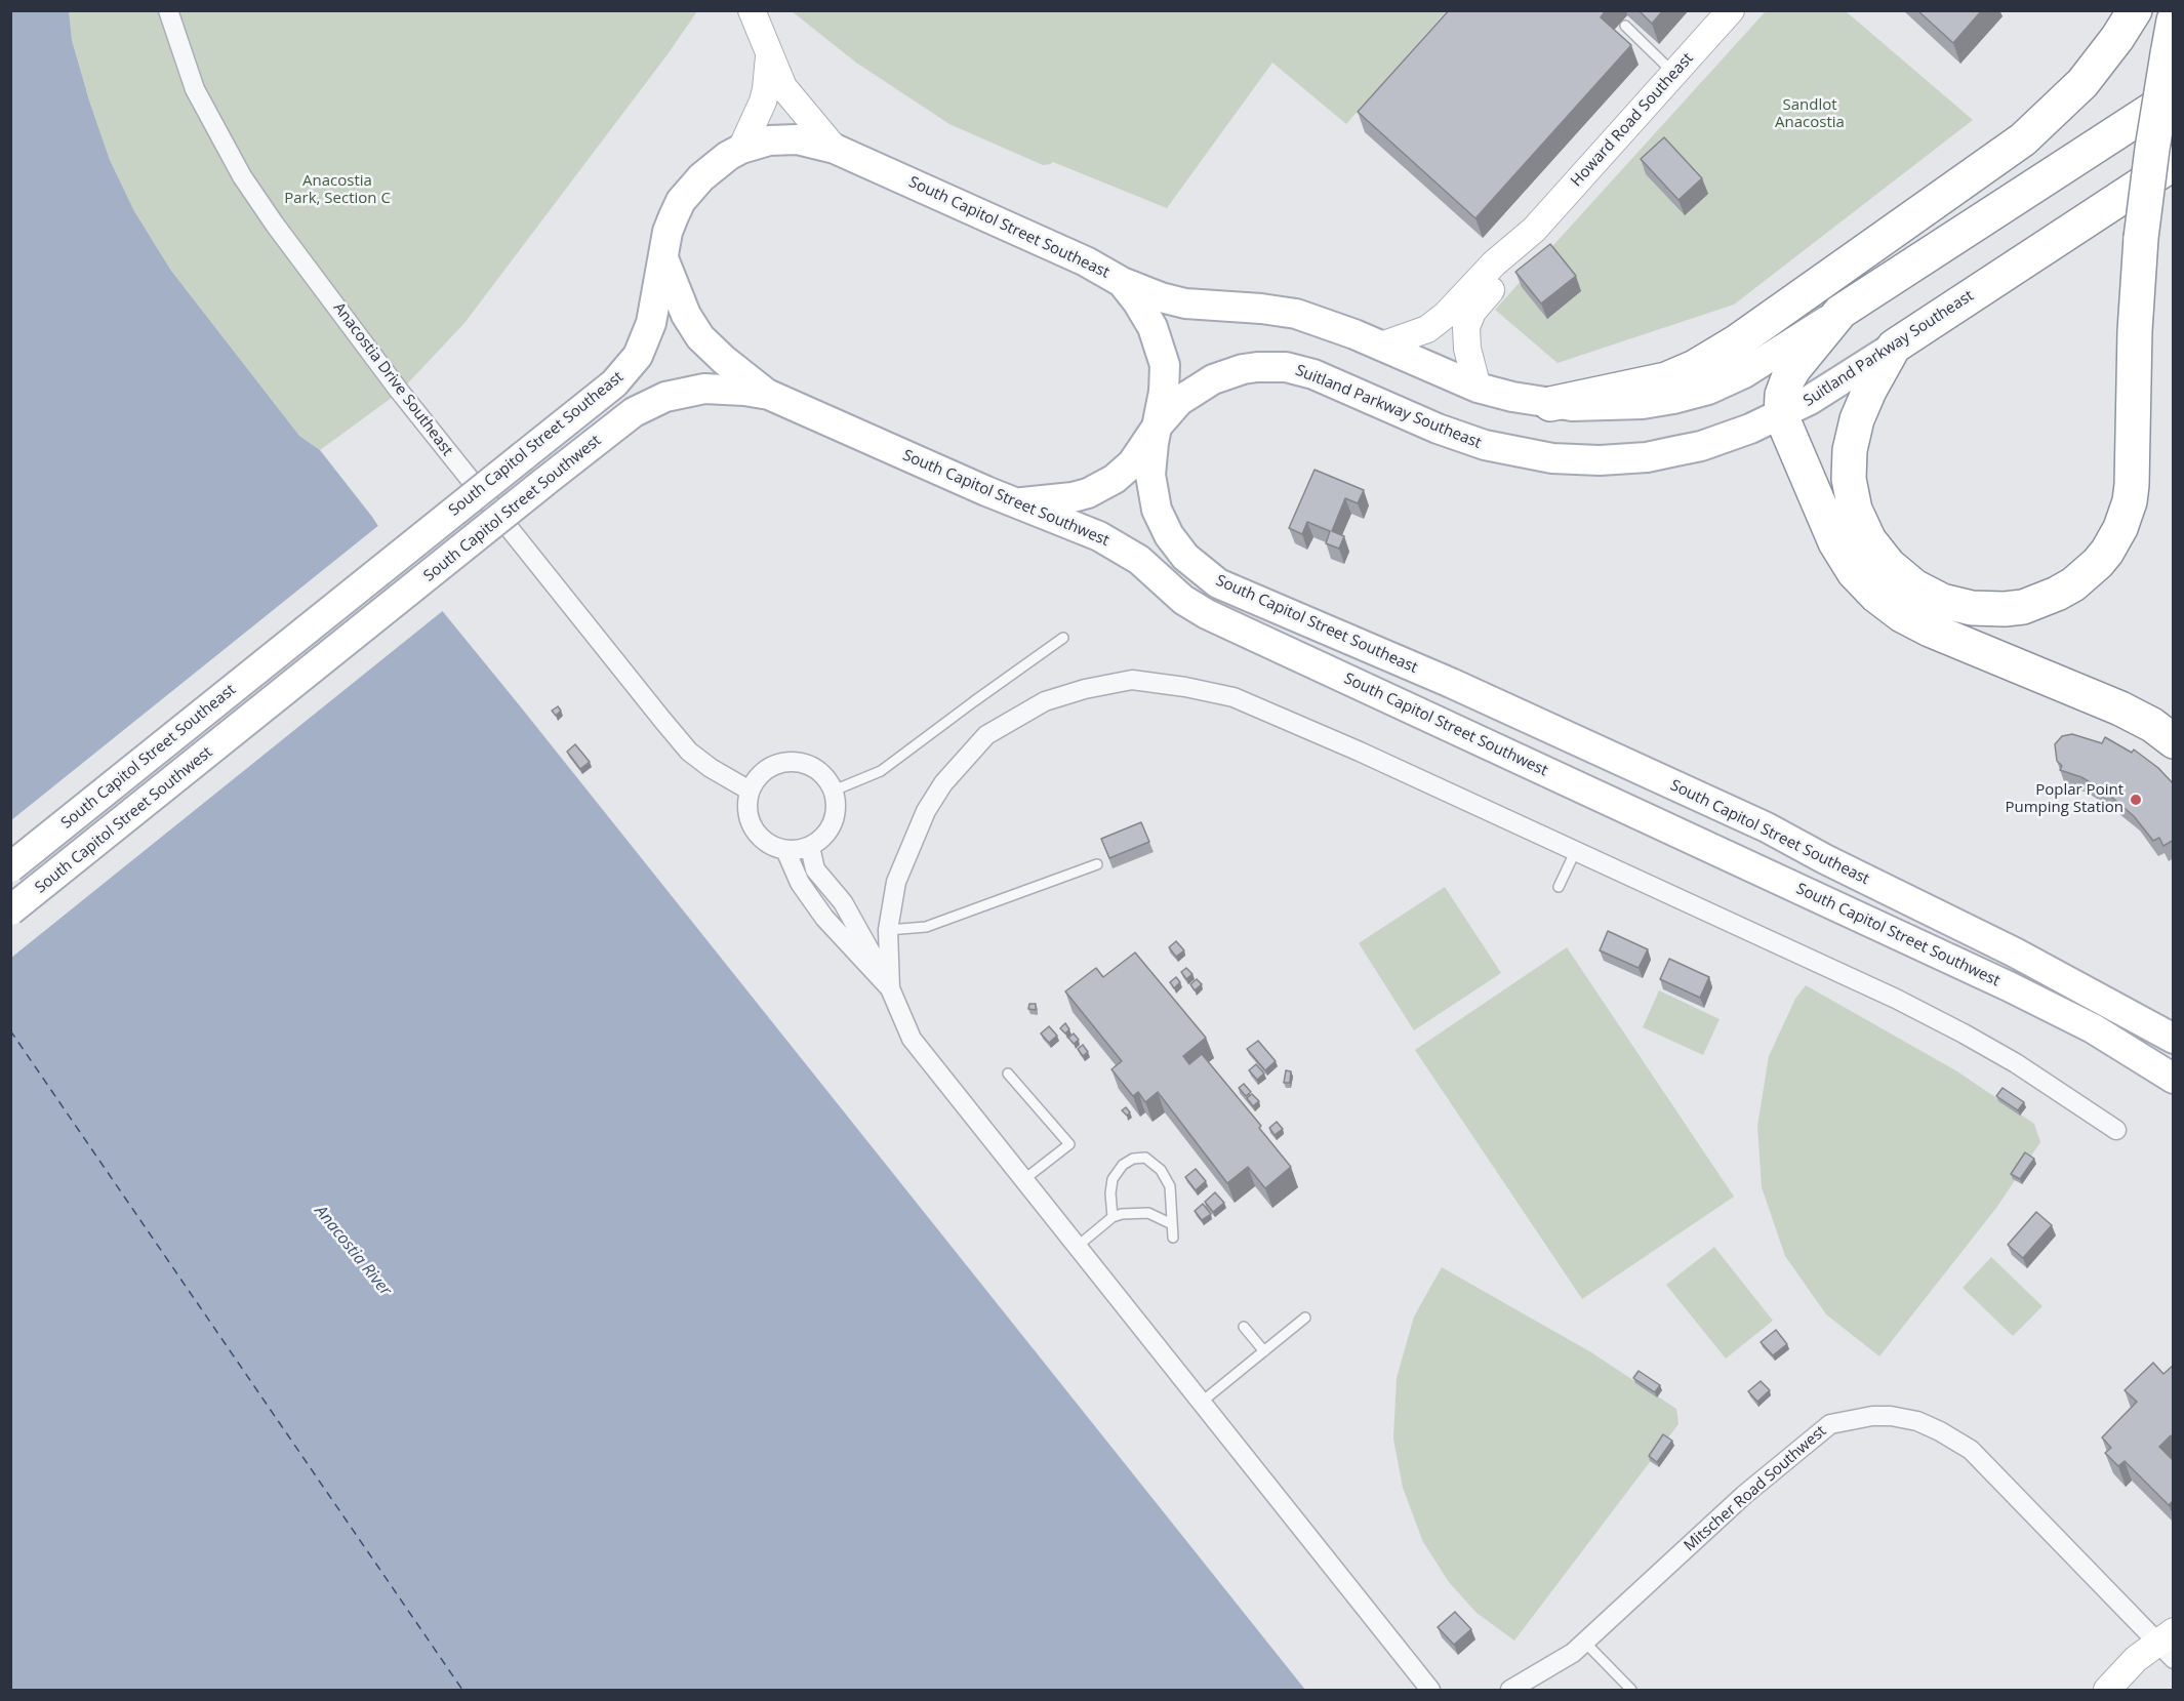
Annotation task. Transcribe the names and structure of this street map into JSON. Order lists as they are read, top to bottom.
{
  "streets": {
    "highway": ["Suitland Parkway Southeast"],
    "main road": ["South Capitol Street Southeast", "South Capitol Street Southwest"],
    "street": ["Howard Road Southeast", "Anacostia Drive Southeast", "Mitscher Road Southwest"]
  },
  "crossings": [
    ["South Capitol Street Southeast", "Suitland Parkway Southeast"],
    ["Suitland Parkway Southeast", "South Capitol Street Southwest"]
  ],
  "water": ["Anacostia River"],
  "parks": ["Sandlot Anacostia", "Anacostia Park, Section C"],
  "places": ["Poplar Point Pumping Station"]
}
